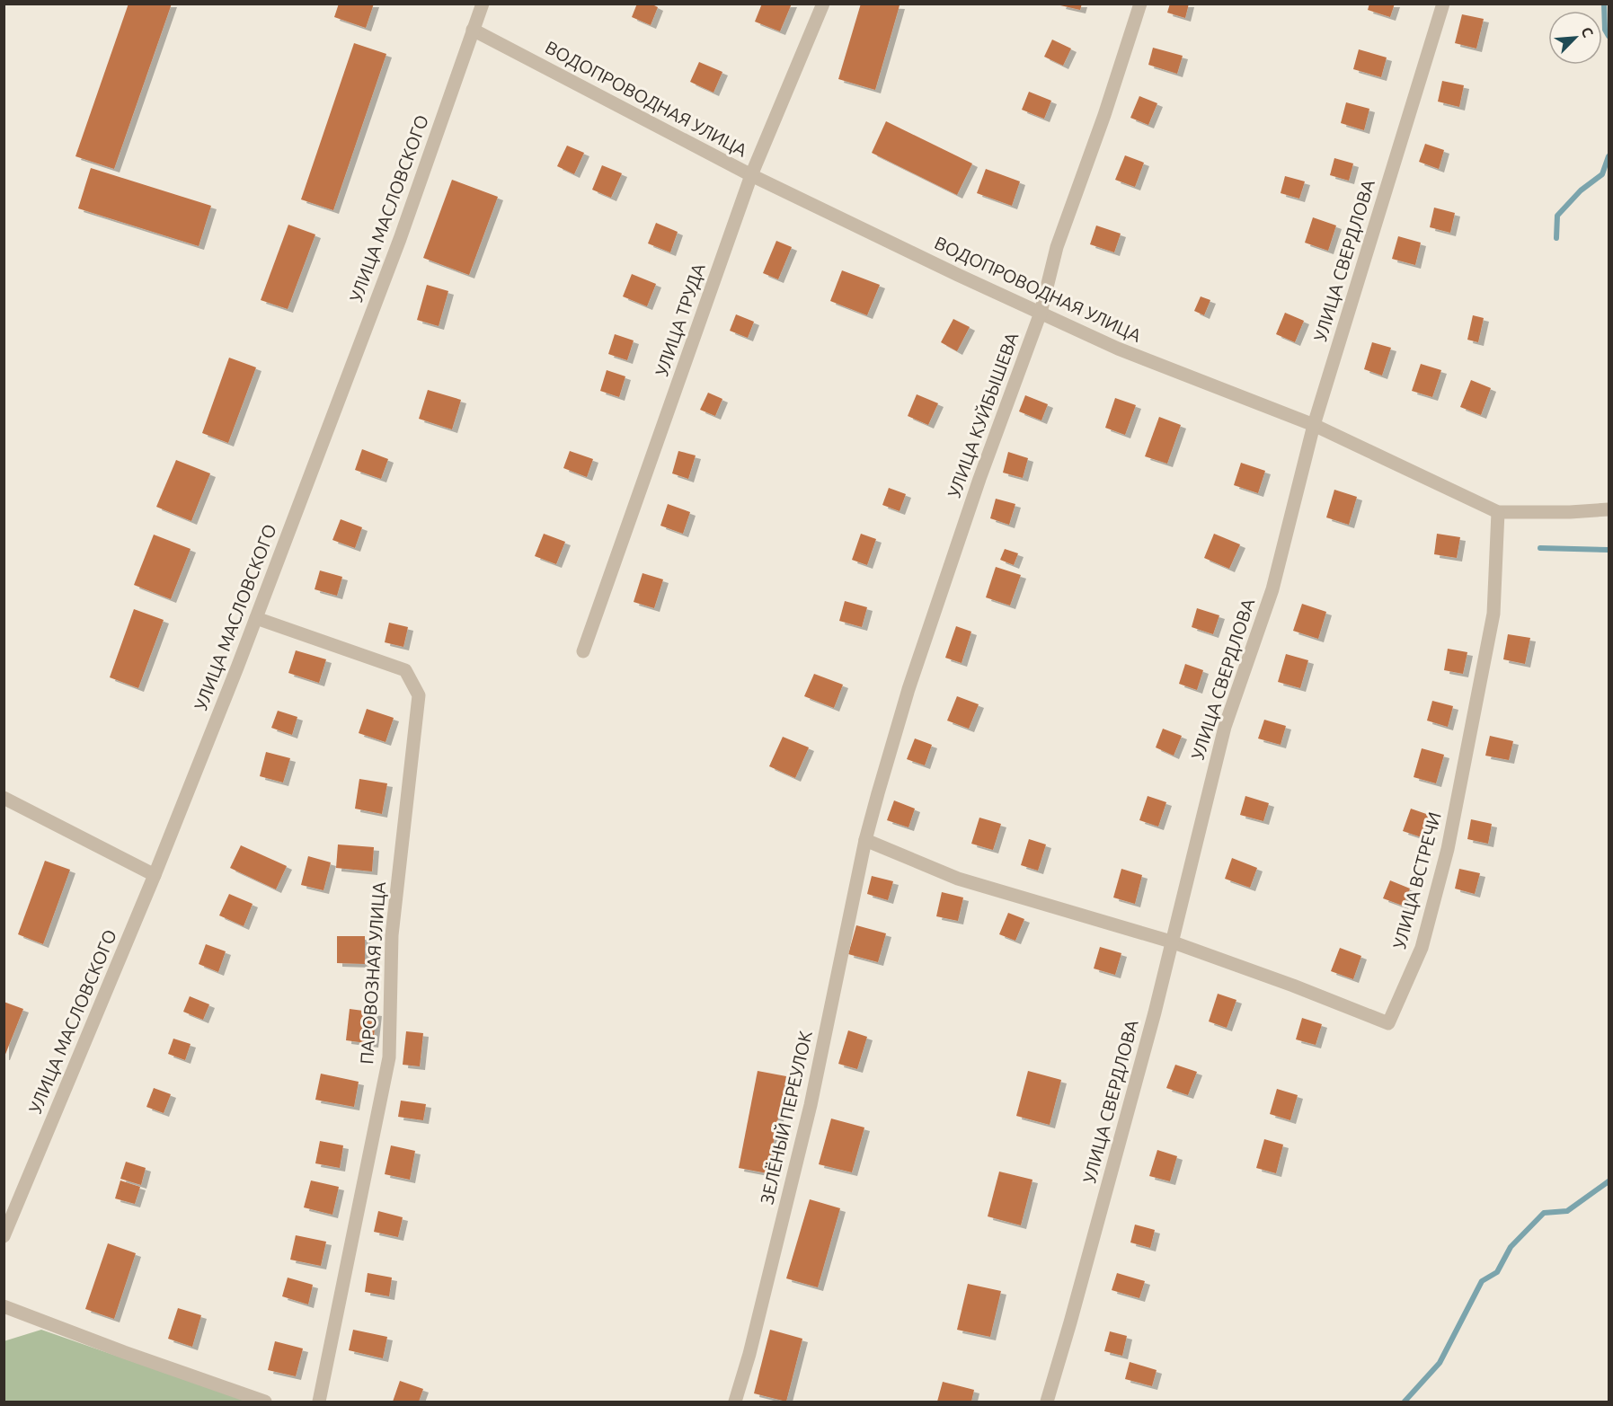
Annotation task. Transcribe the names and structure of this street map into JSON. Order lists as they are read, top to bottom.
{
  "streets": {
    "street": [
      "ВОДОПРОВОДНАЯ УЛИЦА",
      "УЛИЦА МАСЛОВСКОГО",
      "УЛИЦА СВЕРДЛОВА",
      "УЛИЦА ТРУДА",
      "УЛИЦА КУЙБЫШЕВА",
      "УЛИЦА ВСТРЕЧИ",
      "ПАРОВОЗНАЯ УЛИЦА",
      "ЗЕЛЁНЫЙ ПЕРЕУЛОК"
    ]
  },
  "crossings": [
    ["ВОДОПРОВОДНАЯ УЛИЦА", "УЛИЦА МАСЛОВСКОГО"],
    ["ВОДОПРОВОДНАЯ УЛИЦА", "УЛИЦА СВЕРДЛОВА"],
    ["ВОДОПРОВОДНАЯ УЛИЦА", "УЛИЦА ТРУДА"],
    ["ВОДОПРОВОДНАЯ УЛИЦА", "УЛИЦА КУЙБЫШЕВА"],
    ["ВОДОПРОВОДНАЯ УЛИЦА", "УЛИЦА ВСТРЕЧИ"],
    ["УЛИЦА МАСЛОВСКОГО", "ПАРОВОЗНАЯ УЛИЦА"],
    ["УЛИЦА СВЕРДЛОВА", "УЛИЦА ВСТРЕЧИ"],
    ["УЛИЦА КУЙБЫШЕВА", "ЗЕЛЁНЫЙ ПЕРЕУЛОК"]
  ],
  "north": "top right"
}
